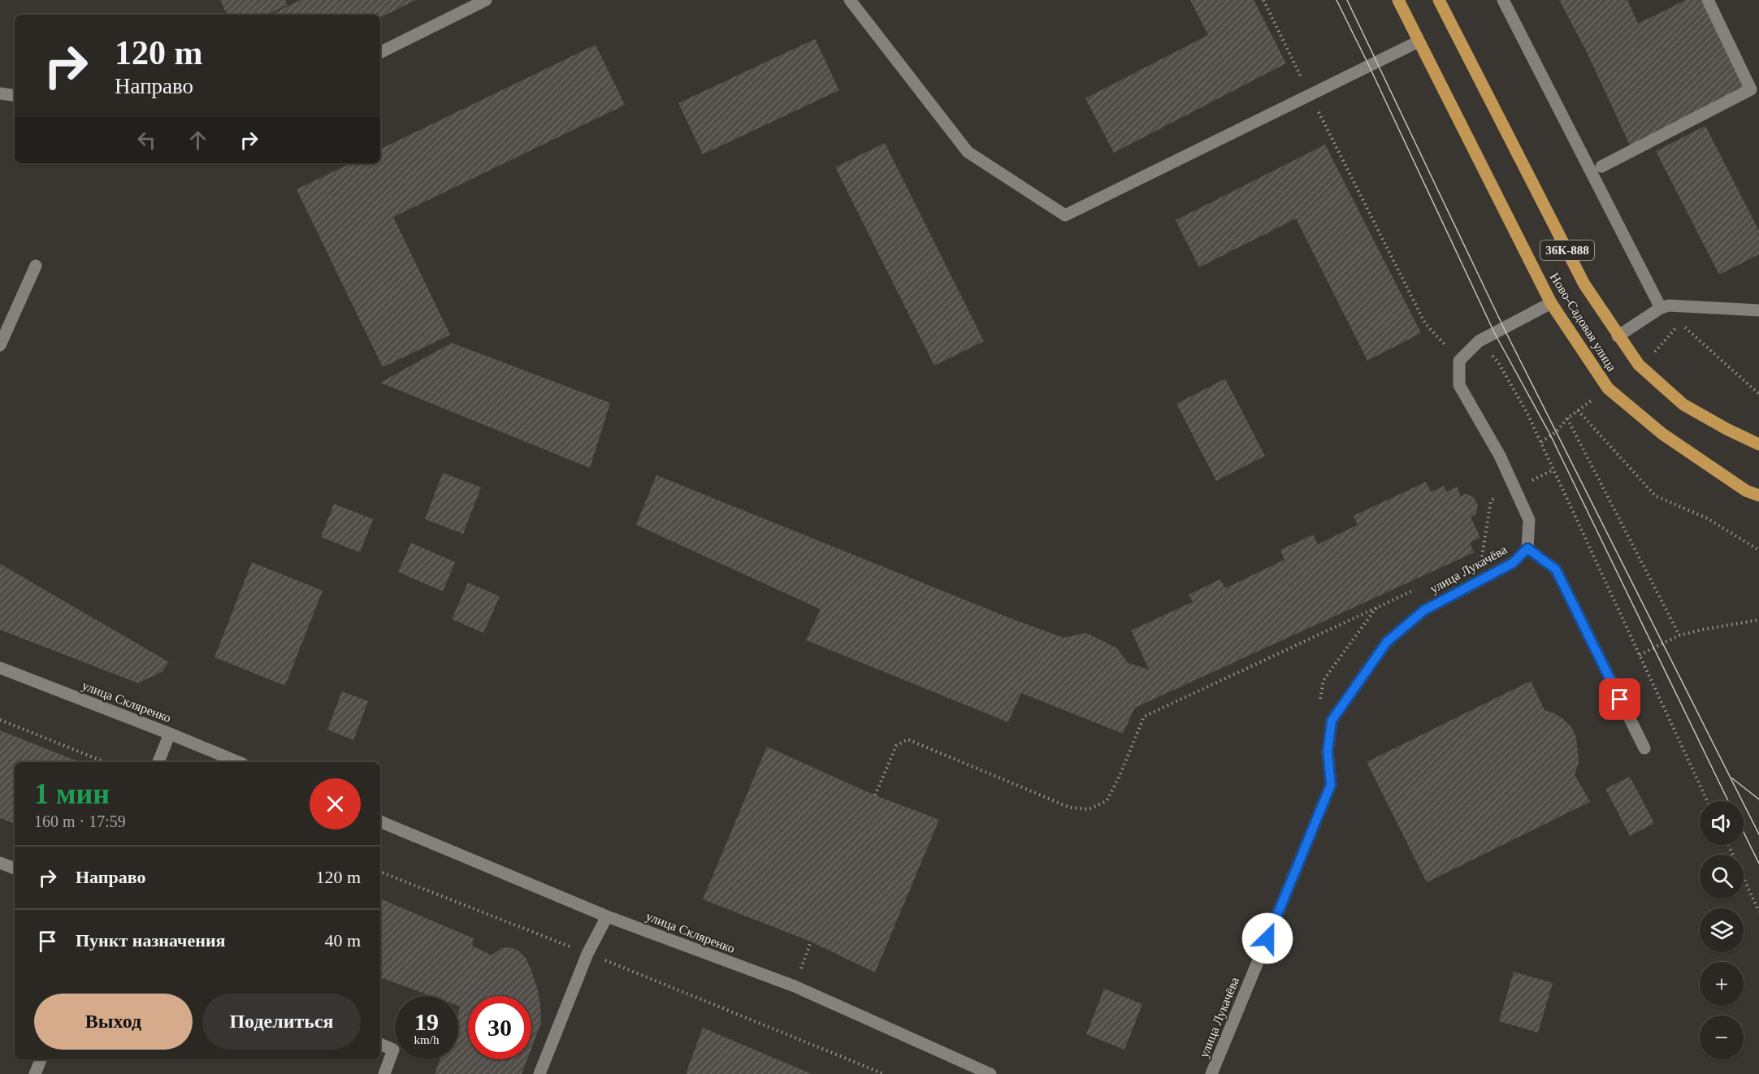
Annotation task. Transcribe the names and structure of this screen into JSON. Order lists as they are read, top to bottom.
{
  "streets": {
    "main road": ["36К-888", "Ново-Садовая улица"],
    "street": ["улица Лукачёва", "улица Скляренко"]
  },
  "page": {
    "turn": ["120 m", "Направо"],
    "heading": ["1 мин", "160 m · 17:59"],
    "map_buttons": ["+", "−"],
    "list": [
      {
        "name": "Направо",
        "value": "120 m"
      },
      {
        "name": "Пункт назначения",
        "value": "40 m"
      }
    ],
    "buttons": ["Выход", "Поделиться"],
    "speed": "19 km/h",
    "limit": "30"
  }
}
